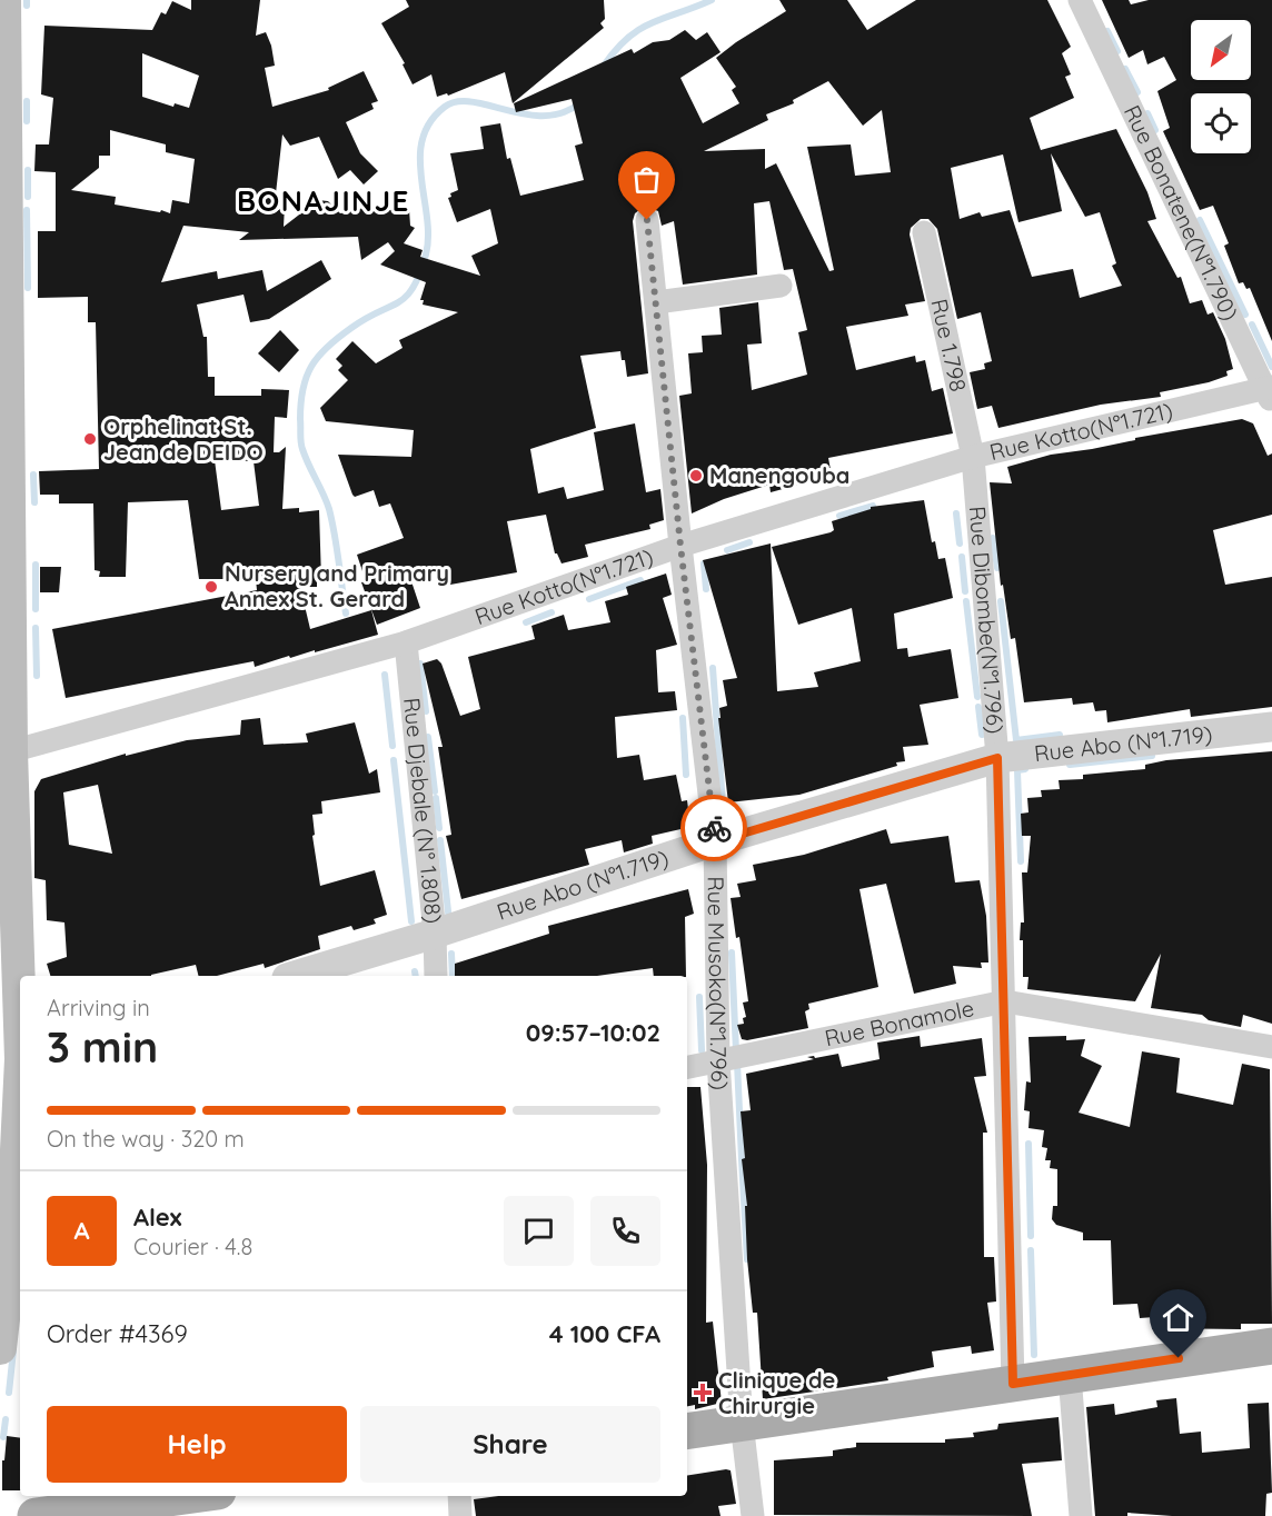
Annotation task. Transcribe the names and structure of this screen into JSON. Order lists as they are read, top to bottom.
{
  "streets": {
    "street": [
      "Rue Bonatene(N°1.790)",
      "Rue 1.798",
      "Rue Kotto(N°1.721)",
      "Rue Dibombe(N°1.796)",
      "Rue Abo (N°1.719)",
      "Rue Djebale (N° 1.808)",
      "Rue Musoko(N°1.796)",
      "Rue Bonamole"
    ]
  },
  "crossings": [
    ["Rue Bonatene(N°1.790)", "Rue Kotto(N°1.721)"],
    ["Rue 1.798", "Rue Kotto(N°1.721)"],
    ["Rue 1.798", "Rue Dibombe(N°1.796)"],
    ["Rue Kotto(N°1.721)", "Rue Dibombe(N°1.796)"],
    ["Rue Kotto(N°1.721)", "Rue Djebale (N° 1.808)"],
    ["Rue Kotto(N°1.721)", "Rue Musoko(N°1.796)"],
    ["Rue Dibombe(N°1.796)", "Rue Abo (N°1.719)"],
    ["Rue Dibombe(N°1.796)", "Rue Bonamole"],
    ["Rue Abo (N°1.719)", "Rue Djebale (N° 1.808)"],
    ["Rue Abo (N°1.719)", "Rue Musoko(N°1.796)"],
    ["Rue Musoko(N°1.796)", "Rue Bonamole"]
  ],
  "districts": ["BONAJINJE"],
  "places": {
    "other": ["Orphelinat St. Jean de DEIDO", "Manengouba", "Nursery and Primary Annex St. Gerard"],
    "health": ["Clinique de Chirurgie"]
  },
  "north": "bottom left",
  "page": {
    "heading": ["3 min", "Arriving in", "09:57–10:02"],
    "panel": [
      "Alex",
      "Courier · 4.8",
      "Order #4369",
      "4 100 CFA"
    ],
    "bar": "On the way · 320 m",
    "round": "A",
    "buttons": ["Help", "Share"]
  }
}
